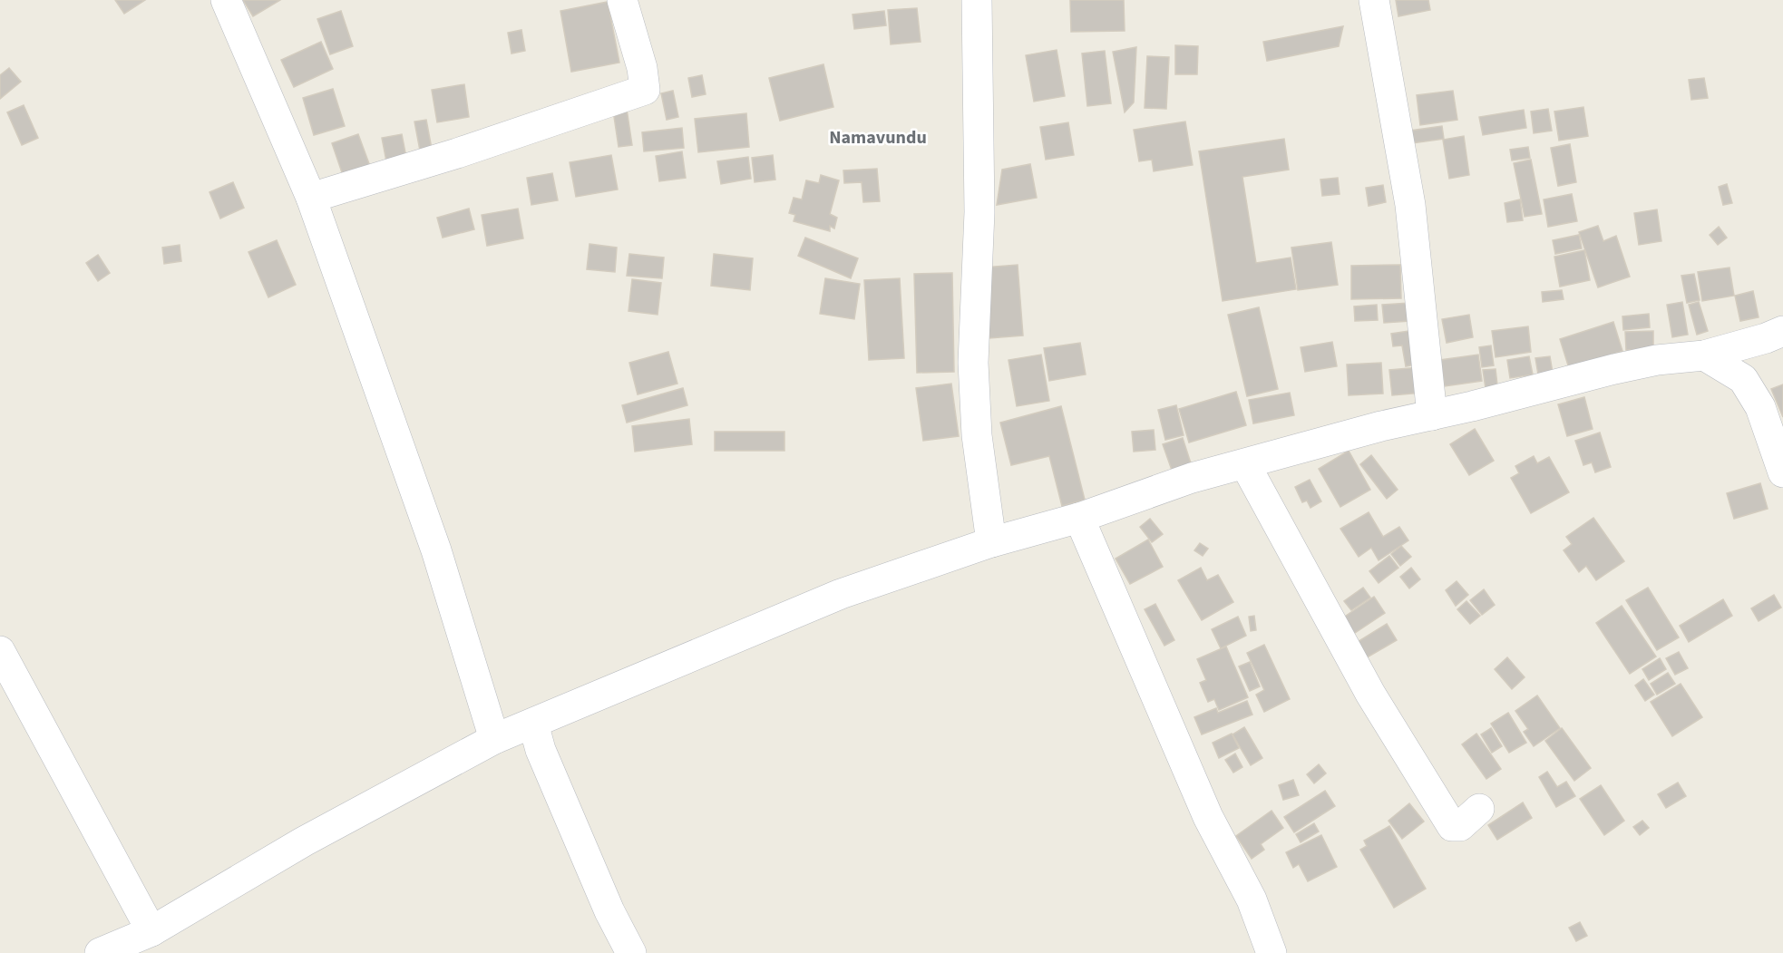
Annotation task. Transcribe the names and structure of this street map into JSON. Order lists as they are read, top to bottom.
{
  "districts": ["Namavundu"]
}
